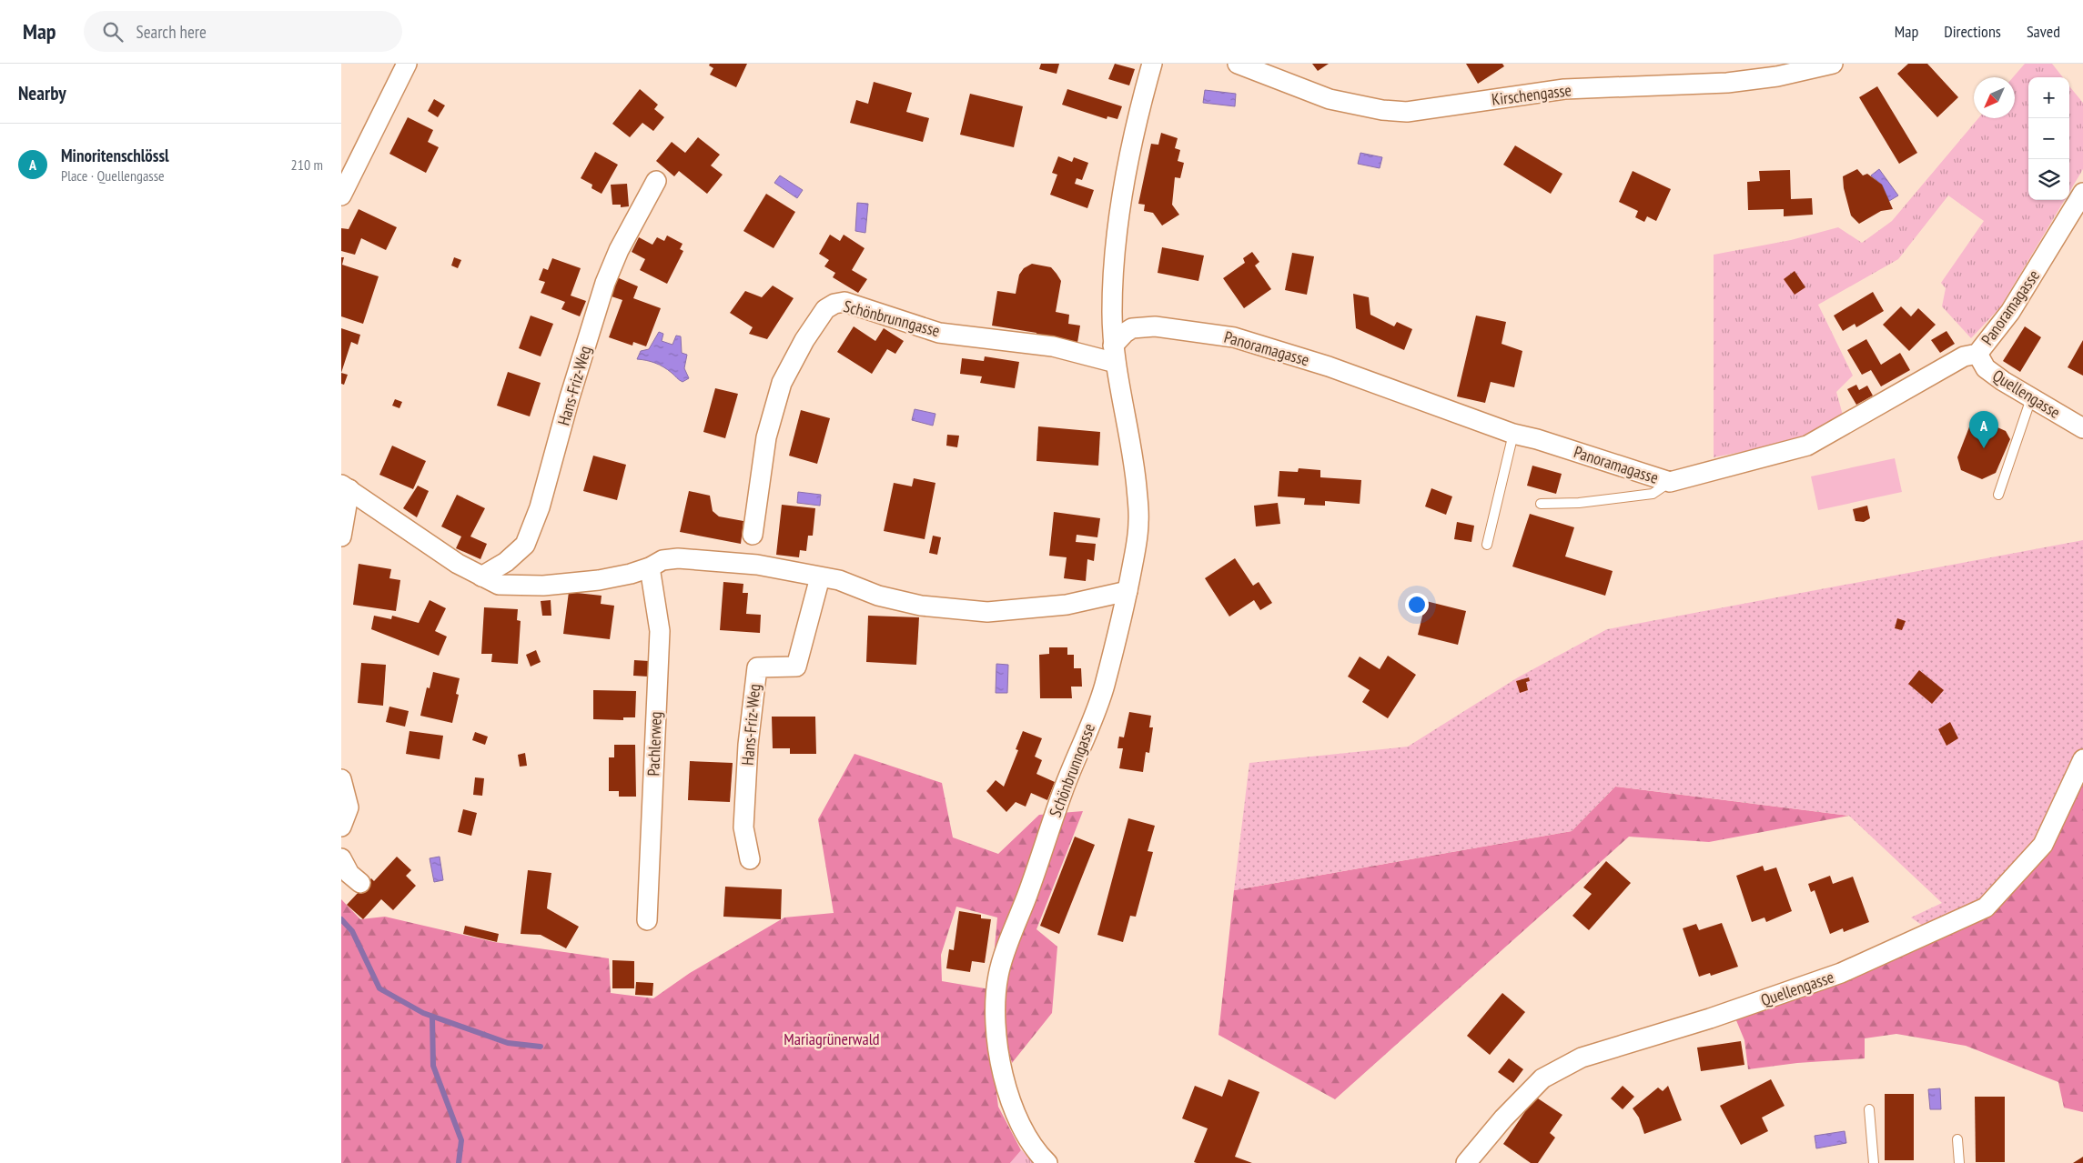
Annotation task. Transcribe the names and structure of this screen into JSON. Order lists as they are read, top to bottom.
{
  "streets": {
    "street": [
      "Kirschengasse",
      "Panoramagasse",
      "Schönbrunngasse",
      "Hans-Friz-Weg",
      "Quellengasse",
      "Pachlerweg"
    ]
  },
  "crossings": [
    ["Panoramagasse", "Schönbrunngasse"],
    ["Panoramagasse", "Quellengasse"]
  ],
  "parks": ["Mariagrünerwald"],
  "north": "bottom left",
  "page": {
    "header": "Map",
    "search": "Search here",
    "nav": ["Map", "Directions", "Saved"],
    "heading": "Nearby",
    "map_buttons": ["+", "−"],
    "list": [
      {
        "mark": "A",
        "name": "Minoritenschlössl",
        "note": "Place · Quellengasse",
        "value": "210 m"
      }
    ],
    "pins": "A"
  }
}
